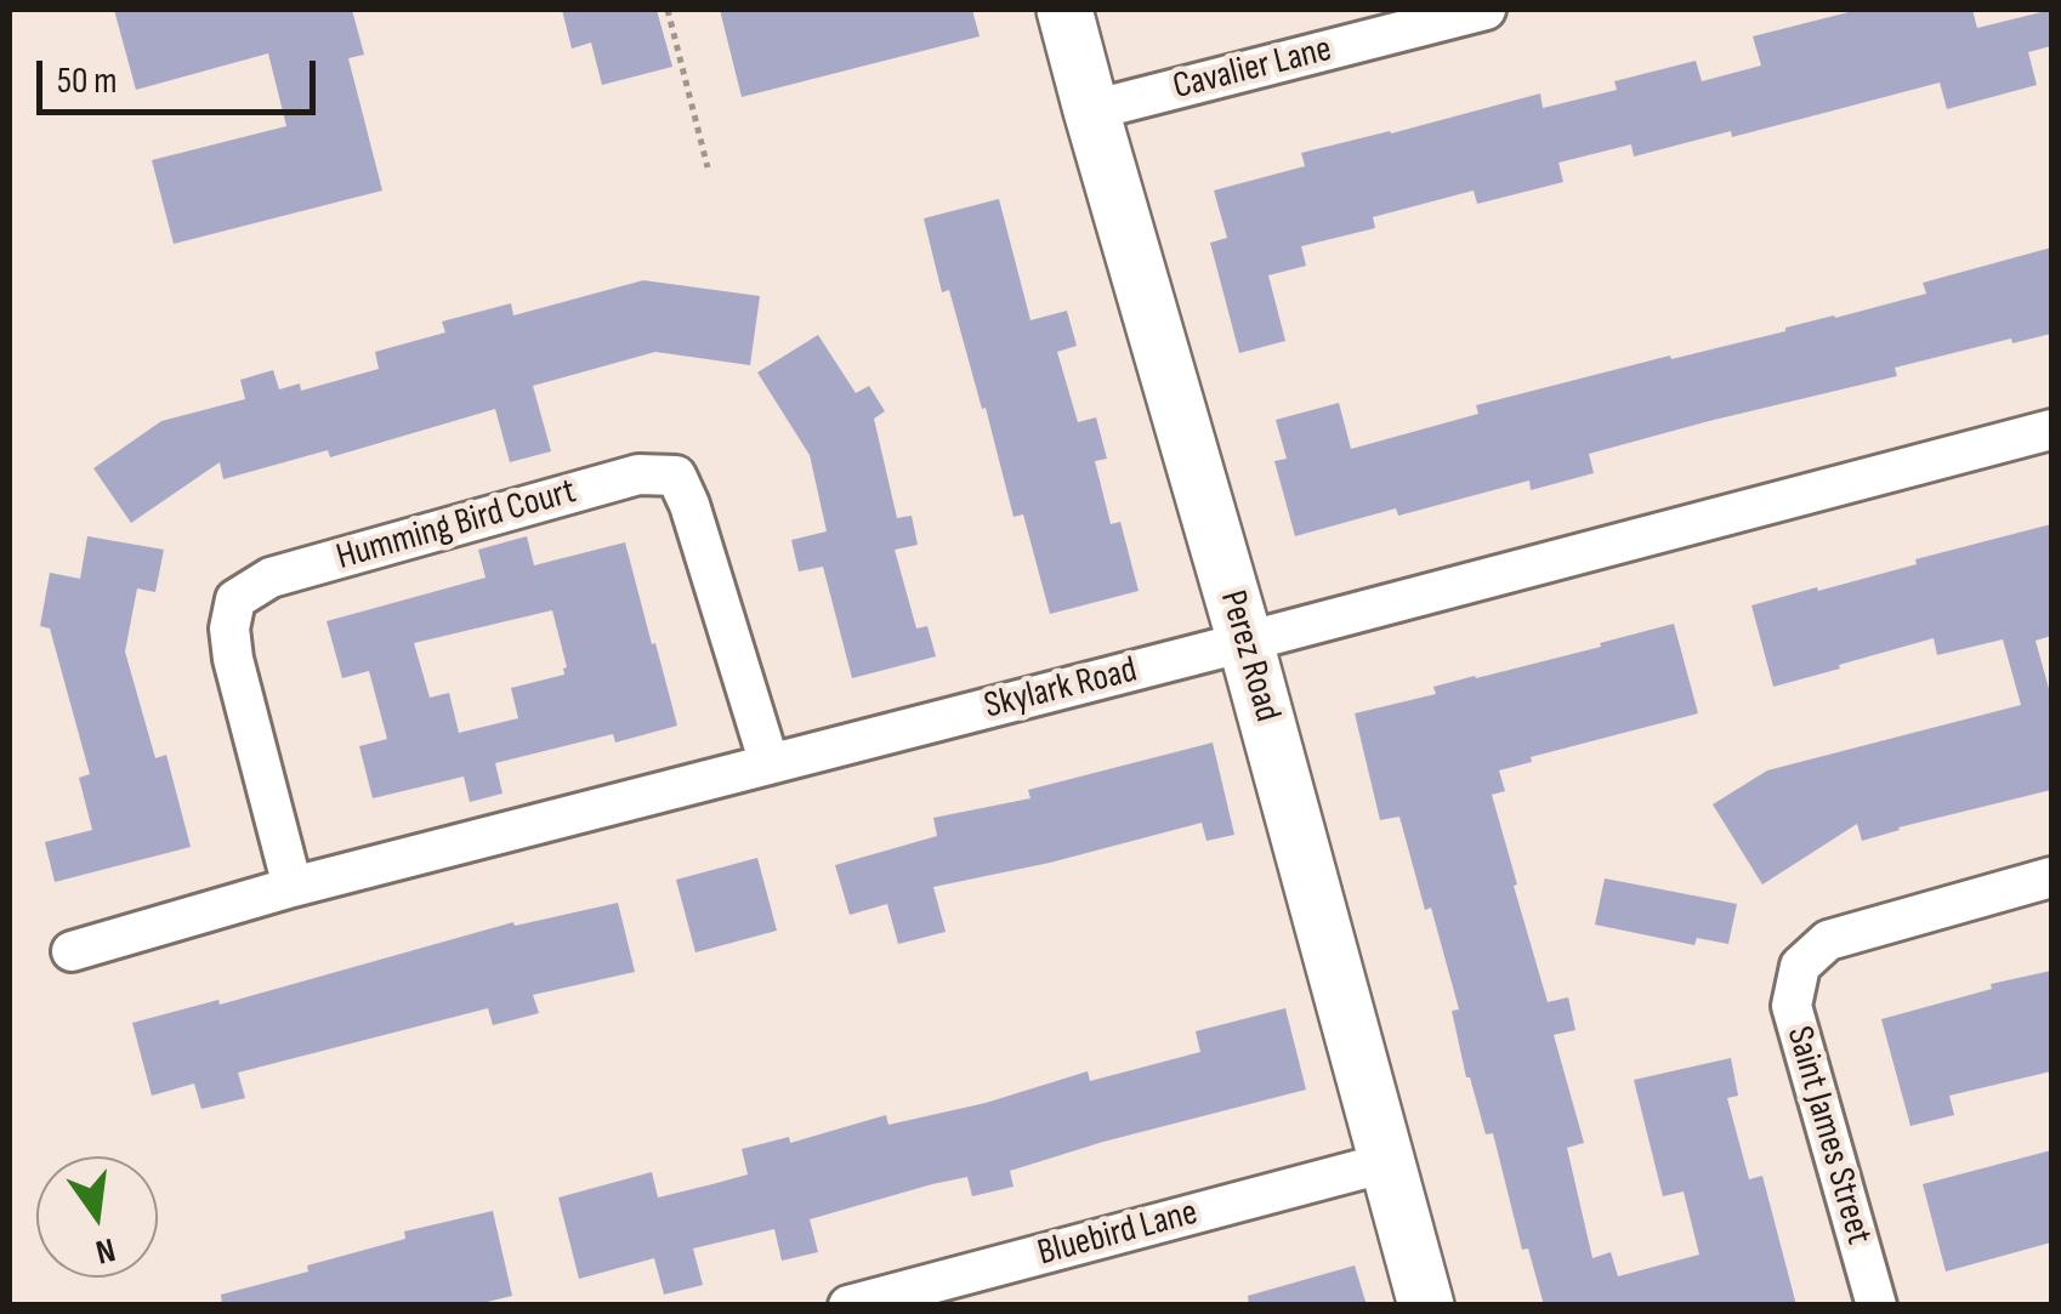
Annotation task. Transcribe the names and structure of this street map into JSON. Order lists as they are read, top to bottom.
{
  "streets": {
    "street": [
      "Cavalier Lane",
      "Humming Bird Court",
      "Perez Road",
      "Skylark Road",
      "Saint James Street",
      "Bluebird Lane"
    ]
  },
  "crossings": [
    ["Cavalier Lane", "Perez Road"],
    ["Humming Bird Court", "Skylark Road"],
    ["Perez Road", "Skylark Road"],
    ["Perez Road", "Bluebird Lane"]
  ],
  "scale_bar": "50 m",
  "north": "bottom"
}
